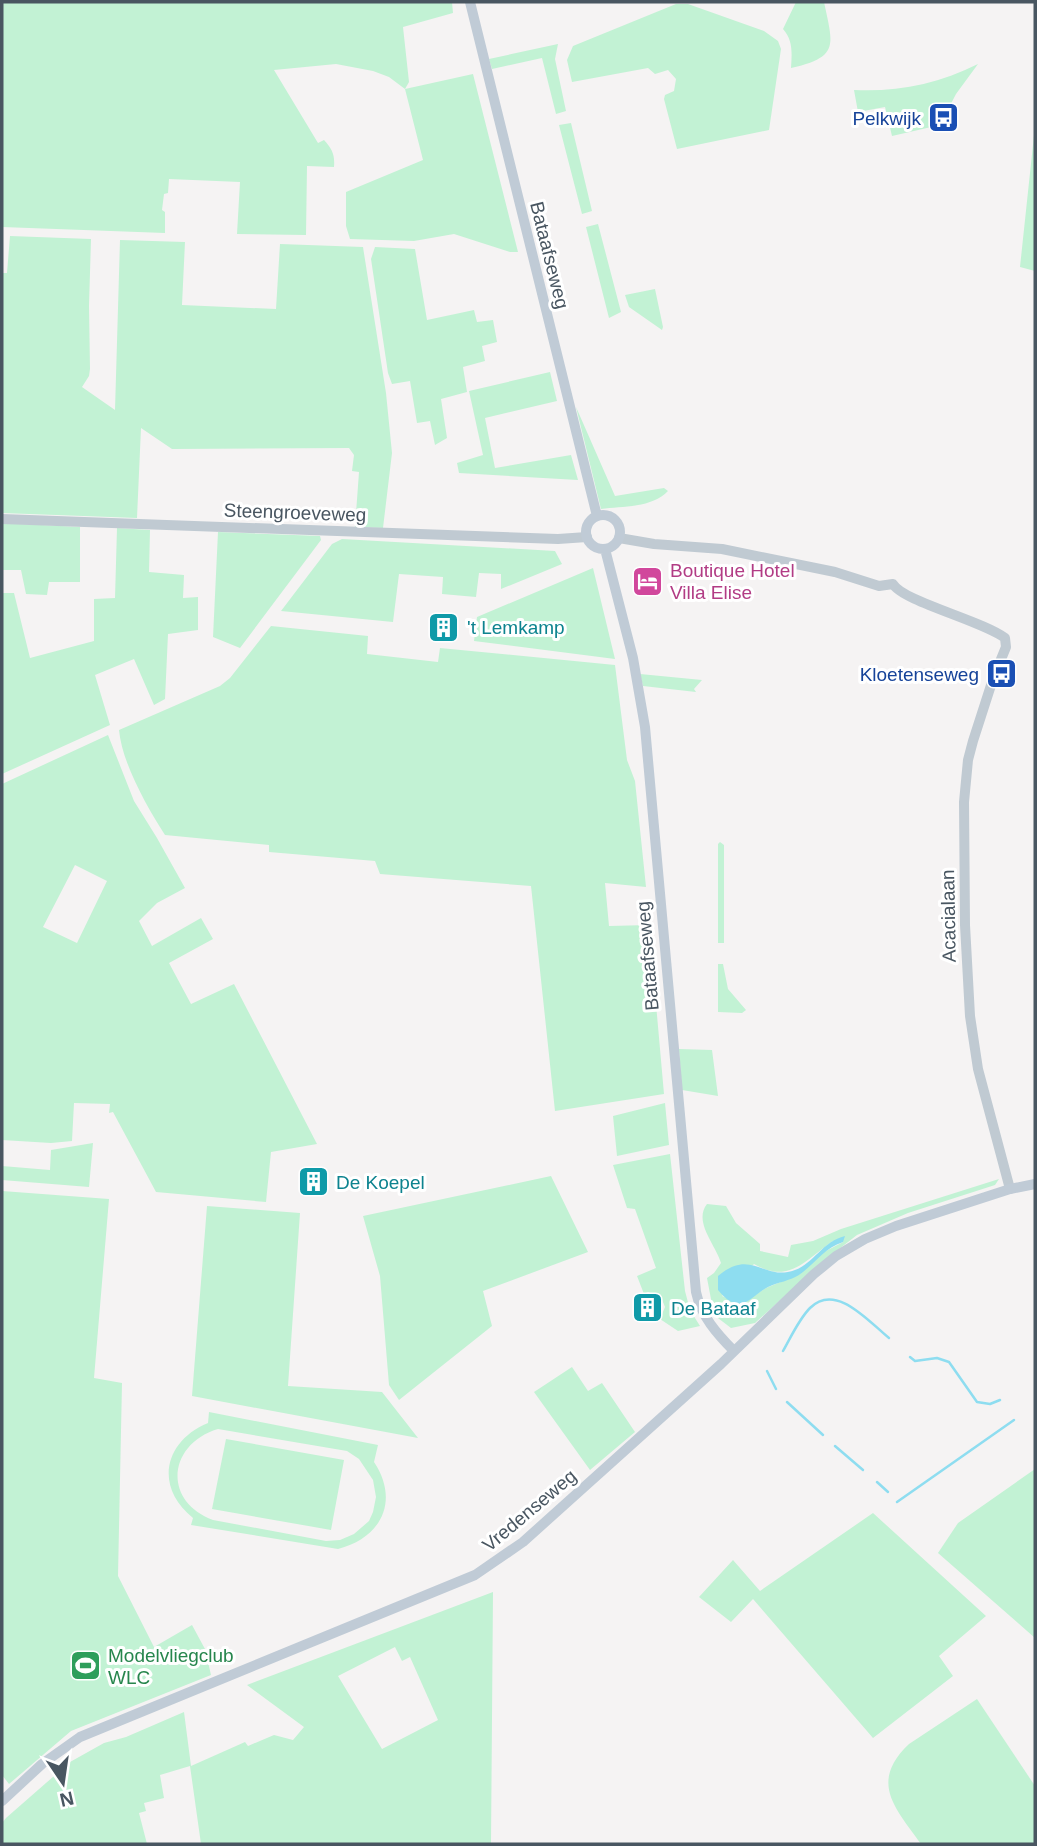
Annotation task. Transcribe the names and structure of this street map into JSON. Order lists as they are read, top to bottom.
{
  "streets": {
    "main road": ["Bataafseweg", "Vredenseweg"],
    "street": ["Steengroeveweg", "Acacialaan"]
  },
  "crossings": [
    ["Bataafseweg", "Steengroeveweg"],
    ["Bataafseweg", "Acacialaan"],
    ["Bataafseweg", "Vredenseweg"],
    ["Steengroeveweg", "Acacialaan"],
    ["Acacialaan", "Vredenseweg"]
  ],
  "places": {
    "bus stop": ["Pelkwijk", "Kloetenseweg"],
    "hotel": ["Boutique Hotel Villa Elise"],
    "building": ["'t Lemkamp", "De Koepel", "De Bataaf"],
    "sports": ["Modelvliegclub WLC"]
  },
  "north": "bottom"
}
